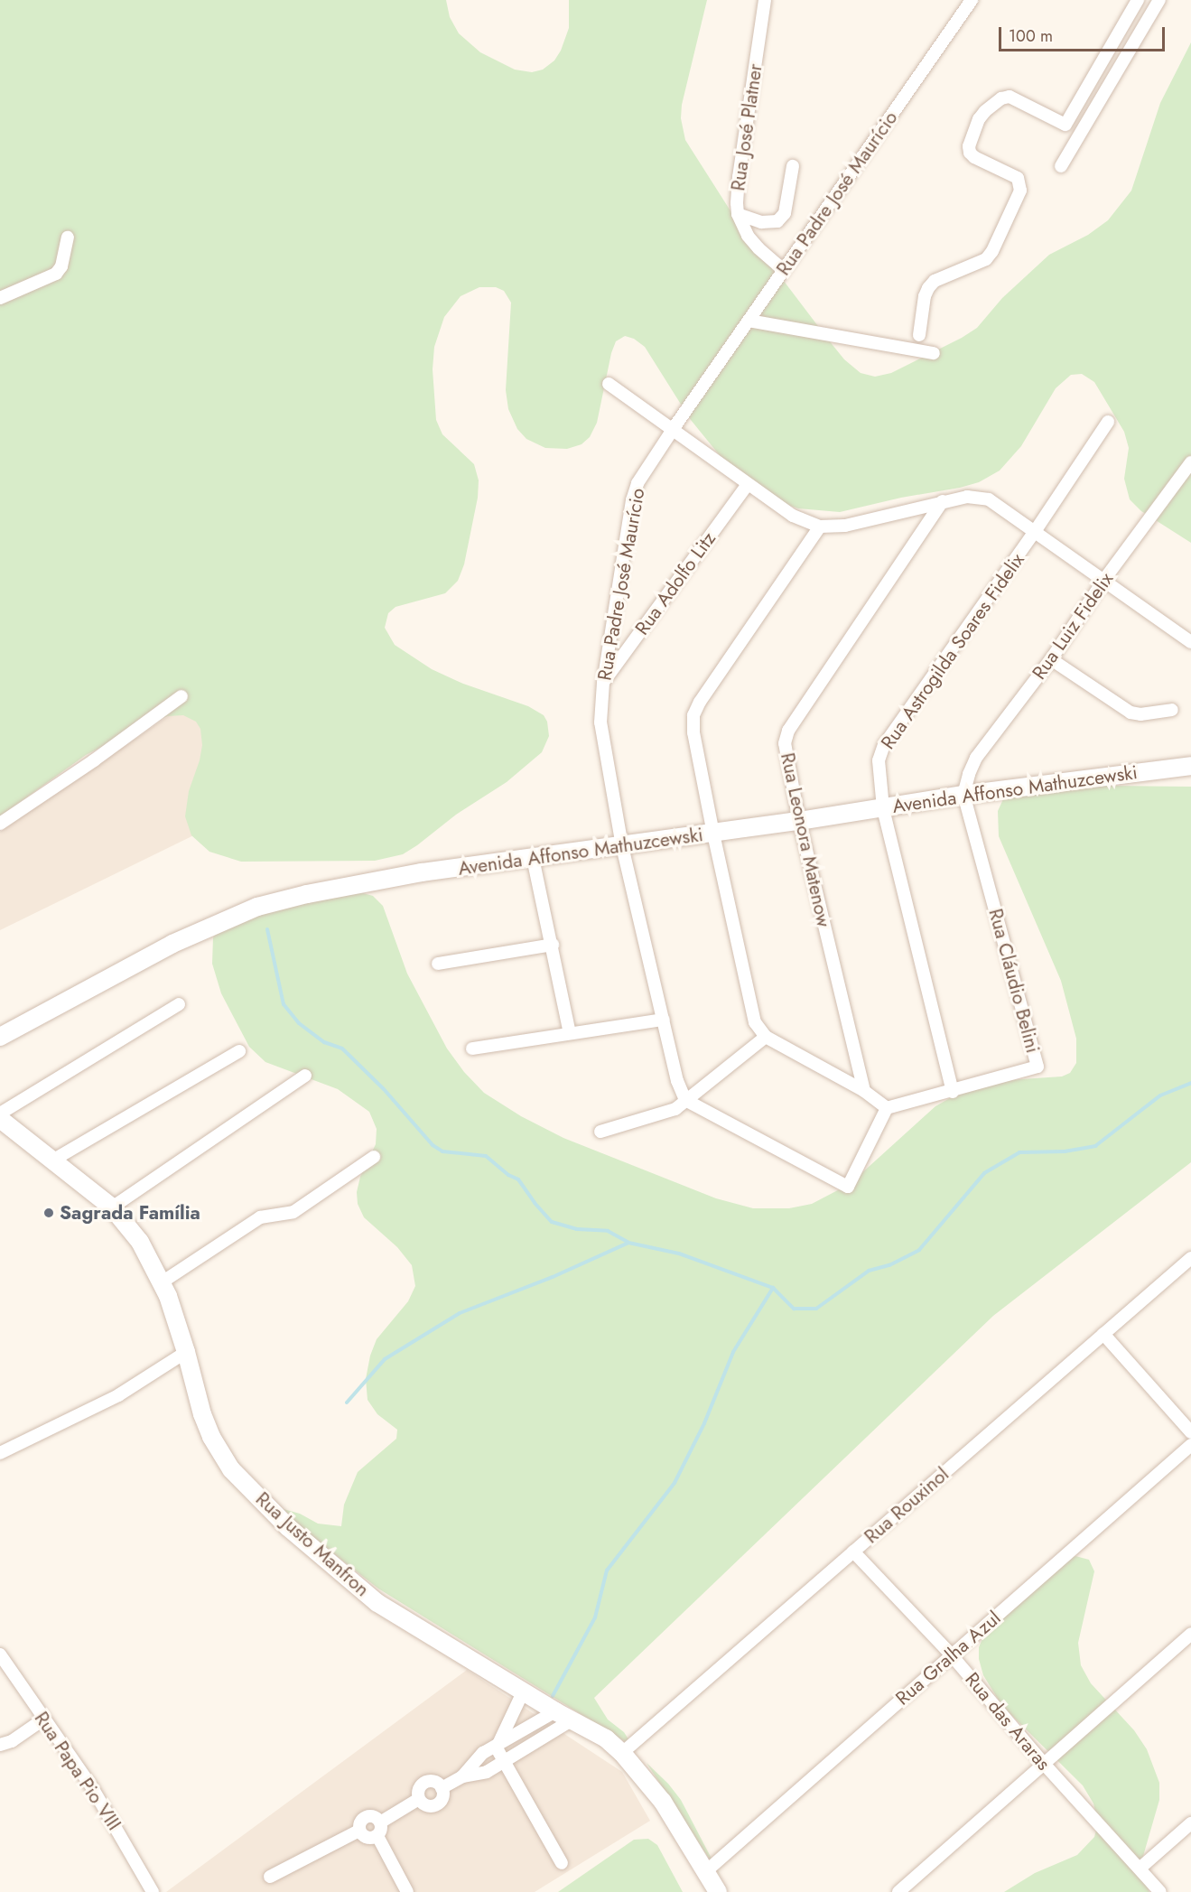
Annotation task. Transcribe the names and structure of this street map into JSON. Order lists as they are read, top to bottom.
{
  "streets": {
    "street": [
      "Rua José Platner",
      "Rua Padre José Maurício",
      "Rua Adolfo Litz",
      "Rua Luiz Fidelix",
      "Rua Astrogilda Soares Fidelix",
      "Avenida Affonso Mathuzcewski",
      "Rua Leonora Matenow",
      "Rua Cláudio Belini",
      "Rua Rouxinol",
      "Rua Justo Manfron",
      "Rua Gralha Azul",
      "Rua das Araras",
      "Rua Papa Pio VIII"
    ]
  },
  "crossings": [
    ["Rua José Platner", "Rua Padre José Maurício"],
    ["Rua Padre José Maurício", "Rua Adolfo Litz"],
    ["Rua Padre José Maurício", "Avenida Affonso Mathuzcewski"],
    ["Rua Luiz Fidelix", "Avenida Affonso Mathuzcewski"],
    ["Rua Luiz Fidelix", "Rua Cláudio Belini"],
    ["Rua Astrogilda Soares Fidelix", "Avenida Affonso Mathuzcewski"],
    ["Rua Astrogilda Soares Fidelix", "Rua Cláudio Belini"],
    ["Avenida Affonso Mathuzcewski", "Rua Leonora Matenow"],
    ["Avenida Affonso Mathuzcewski", "Rua Cláudio Belini"],
    ["Rua Rouxinol", "Rua Justo Manfron"],
    ["Rua Rouxinol", "Rua das Araras"],
    ["Rua Justo Manfron", "Rua Gralha Azul"],
    ["Rua Gralha Azul", "Rua das Araras"]
  ],
  "places": ["Sagrada Família"],
  "scale_bar": "100 m"
}
